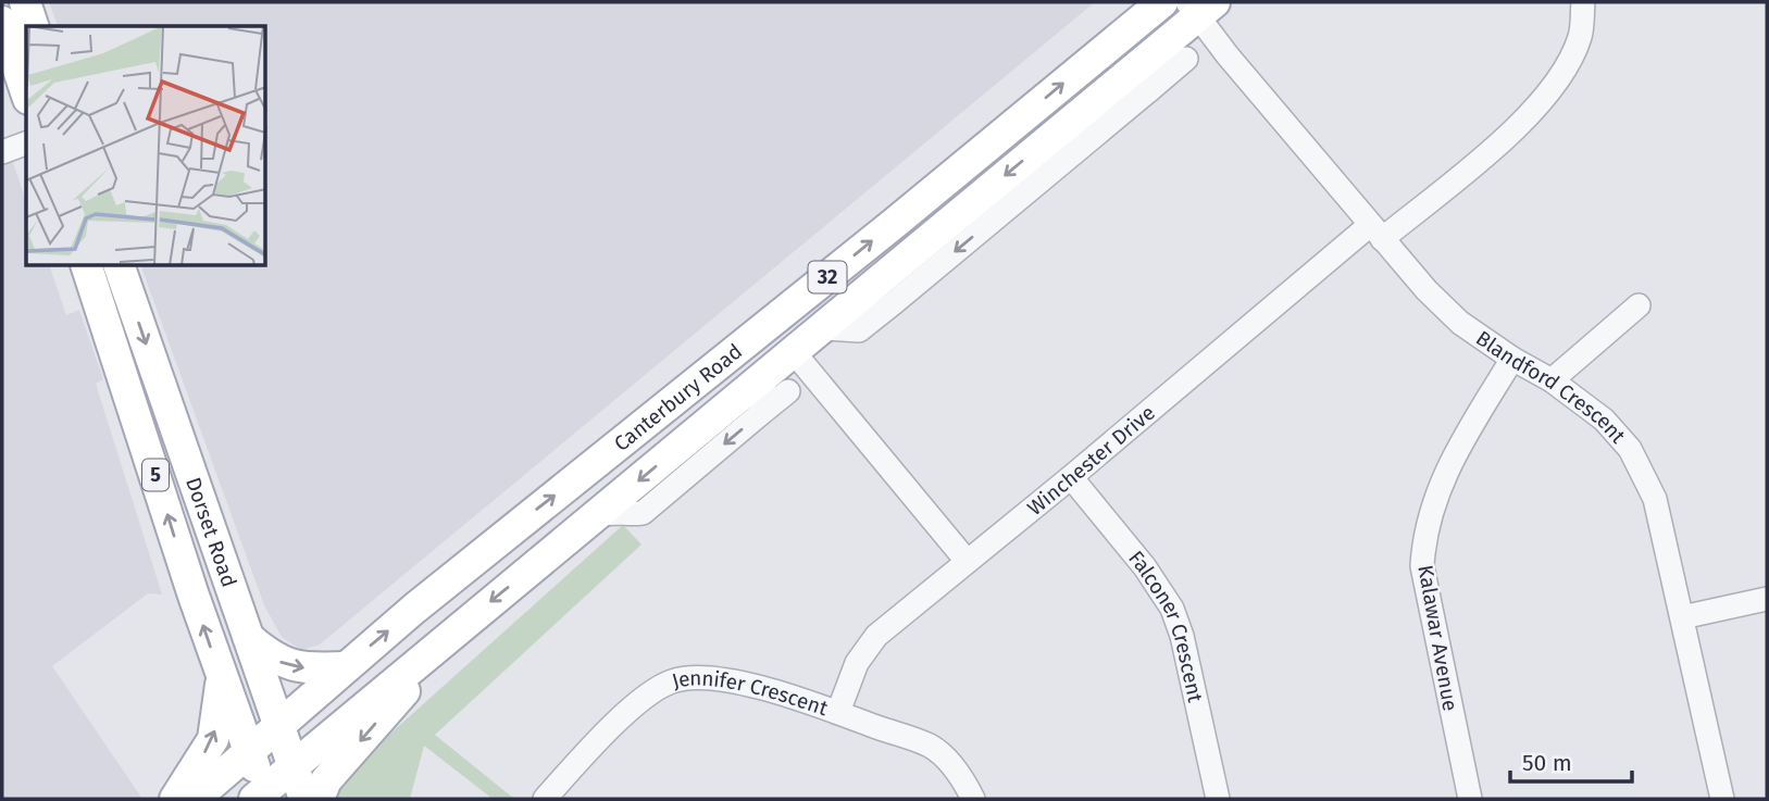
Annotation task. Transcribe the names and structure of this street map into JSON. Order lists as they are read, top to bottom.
{
  "streets": {
    "main road": [
      "32",
      "Canterbury Road",
      "5",
      "Dorset Road"
    ],
    "street": [
      "Blandford Crescent",
      "Winchester Drive",
      "Falconer Crescent",
      "Kalawar Avenue",
      "Jennifer Crescent"
    ]
  },
  "crossings": [
    ["Blandford Crescent", "Canterbury Road"],
    ["Blandford Crescent", "Winchester Drive"],
    ["Blandford Crescent", "Kalawar Avenue"],
    ["Canterbury Road", "Dorset Road"],
    ["Winchester Drive", "Falconer Crescent"],
    ["Winchester Drive", "Jennifer Crescent"]
  ],
  "scale_bar": "50 m"
}
